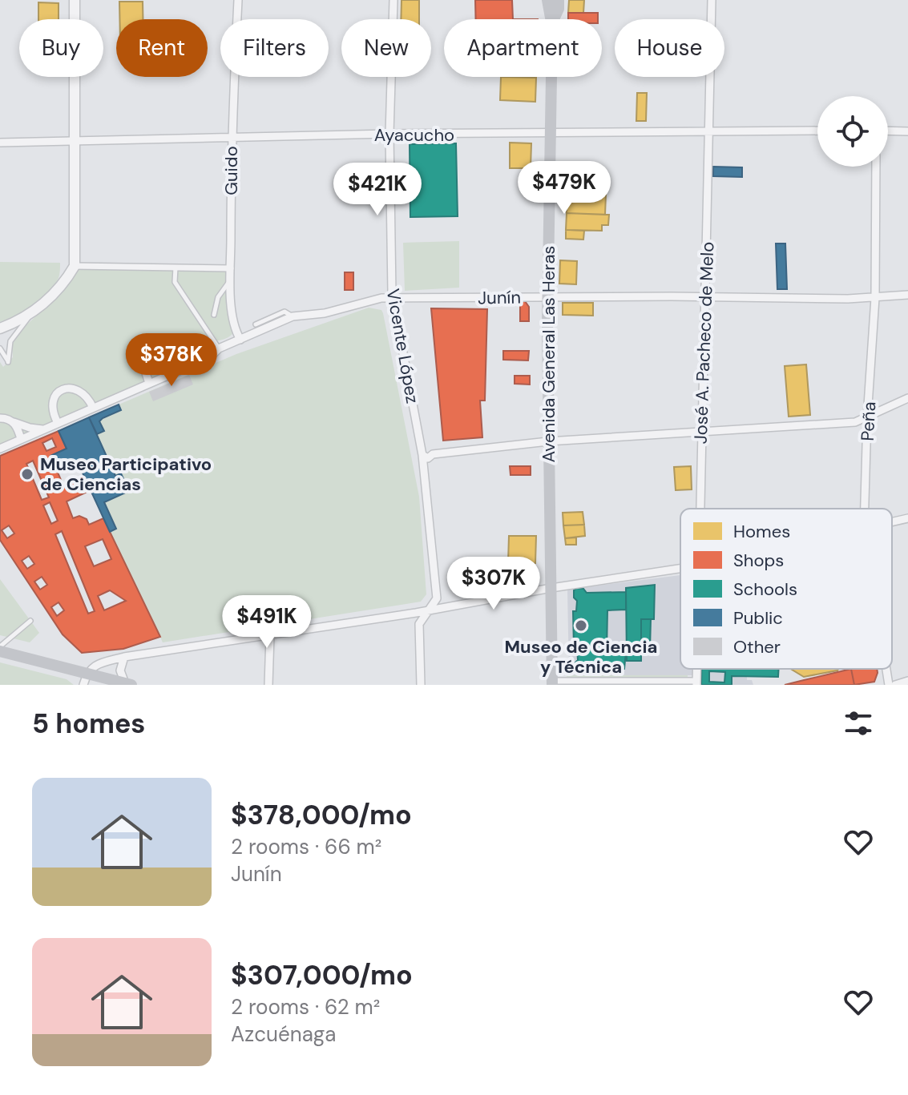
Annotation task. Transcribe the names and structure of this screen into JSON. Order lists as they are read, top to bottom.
{
  "streets": {
    "main road": ["Avenida General Las Heras"],
    "street": [
      "Ayacucho",
      "Guido",
      "Junín",
      "José A. Pacheco de Melo",
      "Vicente López",
      "Peña"
    ]
  },
  "crossings": [
    ["Ayacucho", "Guido"],
    ["Ayacucho", "José A. Pacheco de Melo"],
    ["Ayacucho", "Vicente López"],
    ["Ayacucho", "Avenida General Las Heras"],
    ["Guido", "Junín"],
    ["Junín", "José A. Pacheco de Melo"],
    ["Junín", "Vicente López"],
    ["Junín", "Avenida General Las Heras"],
    ["Junín", "Peña"]
  ],
  "places": ["Museo Participativo de Ciencias", "Museo de Ciencia y Técnica"],
  "legend": [
    "Homes",
    "Shops",
    "Schools",
    "Public",
    "Other"
  ],
  "page": {
    "chip": [
      "Buy",
      "Rent",
      "Filters",
      "New",
      "Apartment",
      "House"
    ],
    "price": [
      "$479K",
      "$421K",
      "$378K",
      "$307K",
      "$491K"
    ],
    "heading": "5 homes",
    "list": [
      {
        "name": "$378,000/mo",
        "note": "2 rooms · 66 m² · Junín"
      },
      {
        "name": "$307,000/mo",
        "note": "2 rooms · 62 m² · Azcuénaga"
      }
    ]
  }
}
